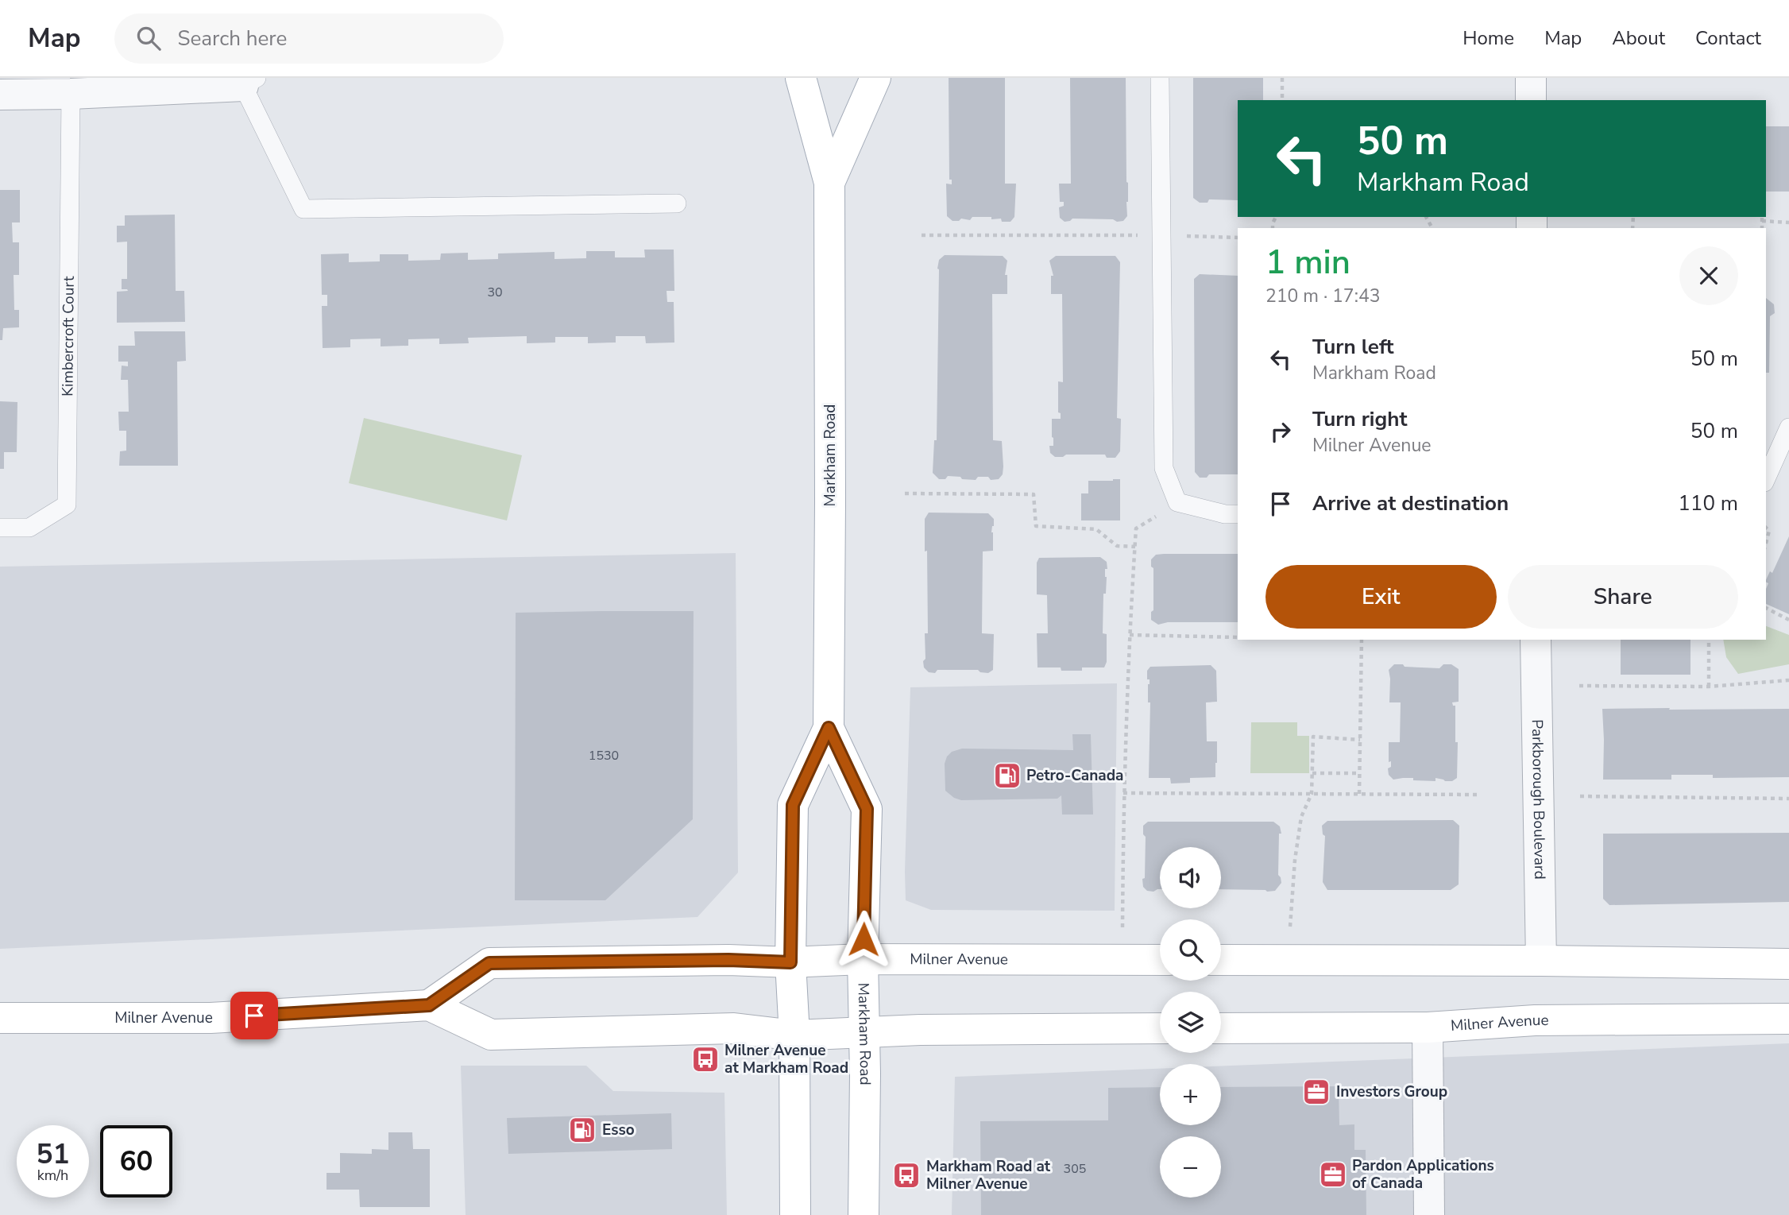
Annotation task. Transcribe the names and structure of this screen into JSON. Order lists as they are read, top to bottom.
{
  "streets": {
    "main road": ["Markham Road", "Milner Avenue"],
    "street": ["Parkborough Boulevard"],
    "lane": ["Kimbercroft Court"]
  },
  "crossings": [
    ["Markham Road", "Milner Avenue"]
  ],
  "places": {
    "fuel station": ["Petro-Canada", "Esso"],
    "bus stop": ["Milner Avenue at Markham Road", "Markham Road at Milner Avenue"],
    "office": ["Investors Group", "Pardon Applications of Canada"]
  },
  "house_numbers": ["30", "1530", "305"],
  "page": {
    "header": "Map",
    "search": "Search here",
    "nav": [
      "Home",
      "Map",
      "About",
      "Contact"
    ],
    "turn": ["50 m", "Markham Road"],
    "heading": ["1 min", "210 m · 17:43"],
    "list": [
      {
        "name": "Turn left",
        "note": "Markham Road",
        "value": "50 m"
      },
      {
        "name": "Turn right",
        "note": "Milner Avenue",
        "value": "50 m"
      },
      {
        "name": "Arrive at destination",
        "value": "110 m"
      }
    ],
    "buttons": ["Exit", "Share"],
    "map_buttons": ["+", "−"],
    "speed": "51 km/h",
    "limit": "60"
  }
}
